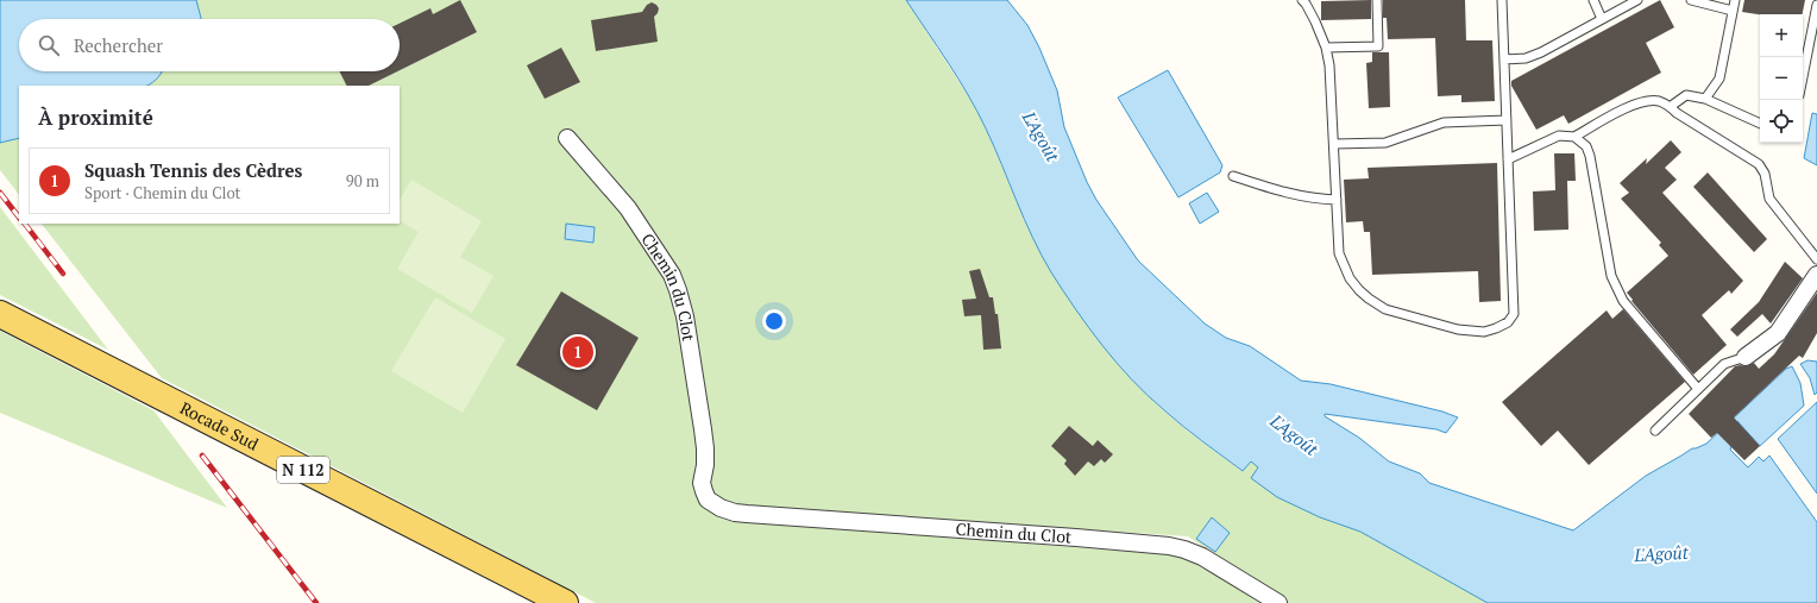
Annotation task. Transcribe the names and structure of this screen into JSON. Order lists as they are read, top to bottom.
{
  "streets": {
    "main road": ["Rocade Sud", "N 112"],
    "street": ["Chemin du Clot"]
  },
  "water": ["L'Agoût"],
  "page": {
    "map_buttons": ["+", "−"],
    "search": "Rechercher",
    "heading": "À proximité",
    "list": [
      {
        "mark": "1",
        "name": "Squash Tennis des Cèdres",
        "note": "Sport · Chemin du Clot",
        "value": "90 m"
      }
    ],
    "pins": "1"
  }
}
